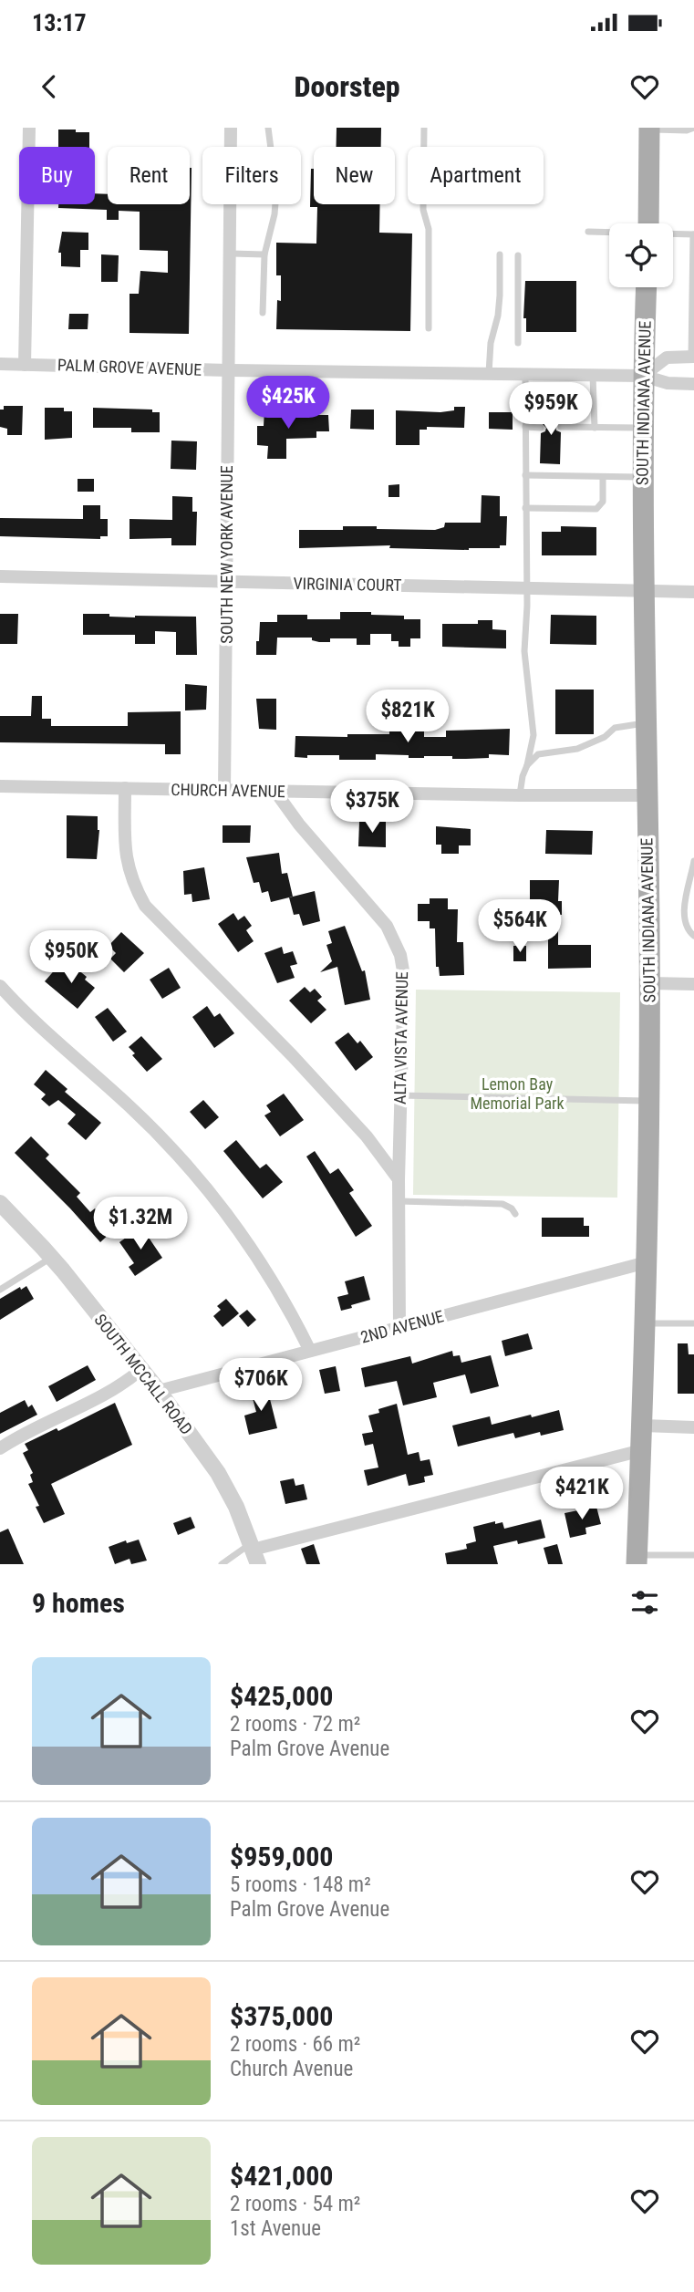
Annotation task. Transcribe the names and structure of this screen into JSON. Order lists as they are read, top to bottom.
{
  "streets": {
    "main road": ["SOUTH INDIANA AVENUE"],
    "street": [
      "PALM GROVE AVENUE",
      "SOUTH NEW YORK AVENUE",
      "VIRGINIA COURT",
      "CHURCH AVENUE",
      "ALTA VISTA AVENUE",
      "2ND AVENUE",
      "SOUTH MCCALL ROAD"
    ]
  },
  "crossings": [
    ["PALM GROVE AVENUE", "SOUTH INDIANA AVENUE"],
    ["PALM GROVE AVENUE", "SOUTH NEW YORK AVENUE"],
    ["SOUTH INDIANA AVENUE", "VIRGINIA COURT"],
    ["SOUTH INDIANA AVENUE", "CHURCH AVENUE"],
    ["SOUTH INDIANA AVENUE", "2ND AVENUE"],
    ["SOUTH NEW YORK AVENUE", "VIRGINIA COURT"],
    ["SOUTH NEW YORK AVENUE", "CHURCH AVENUE"],
    ["CHURCH AVENUE", "ALTA VISTA AVENUE"],
    ["ALTA VISTA AVENUE", "2ND AVENUE"],
    ["2ND AVENUE", "SOUTH MCCALL ROAD"]
  ],
  "parks": ["Lemon Bay Memorial Park"],
  "page": {
    "status": "13:17",
    "header": "Doorstep",
    "chip": [
      "Buy",
      "Rent",
      "Filters",
      "New",
      "Apartment"
    ],
    "price": [
      "$425K",
      "$959K",
      "$821K",
      "$375K",
      "$564K",
      "$950K",
      "$1.32M",
      "$706K",
      "$421K"
    ],
    "heading": "9 homes",
    "list": [
      {
        "name": "$425,000",
        "note": "2 rooms · 72 m² · Palm Grove Avenue"
      },
      {
        "name": "$959,000",
        "note": "5 rooms · 148 m² · Palm Grove Avenue"
      },
      {
        "name": "$375,000",
        "note": "2 rooms · 66 m² · Church Avenue"
      },
      {
        "name": "$421,000",
        "note": "2 rooms · 54 m² · 1st Avenue"
      }
    ]
  }
}
